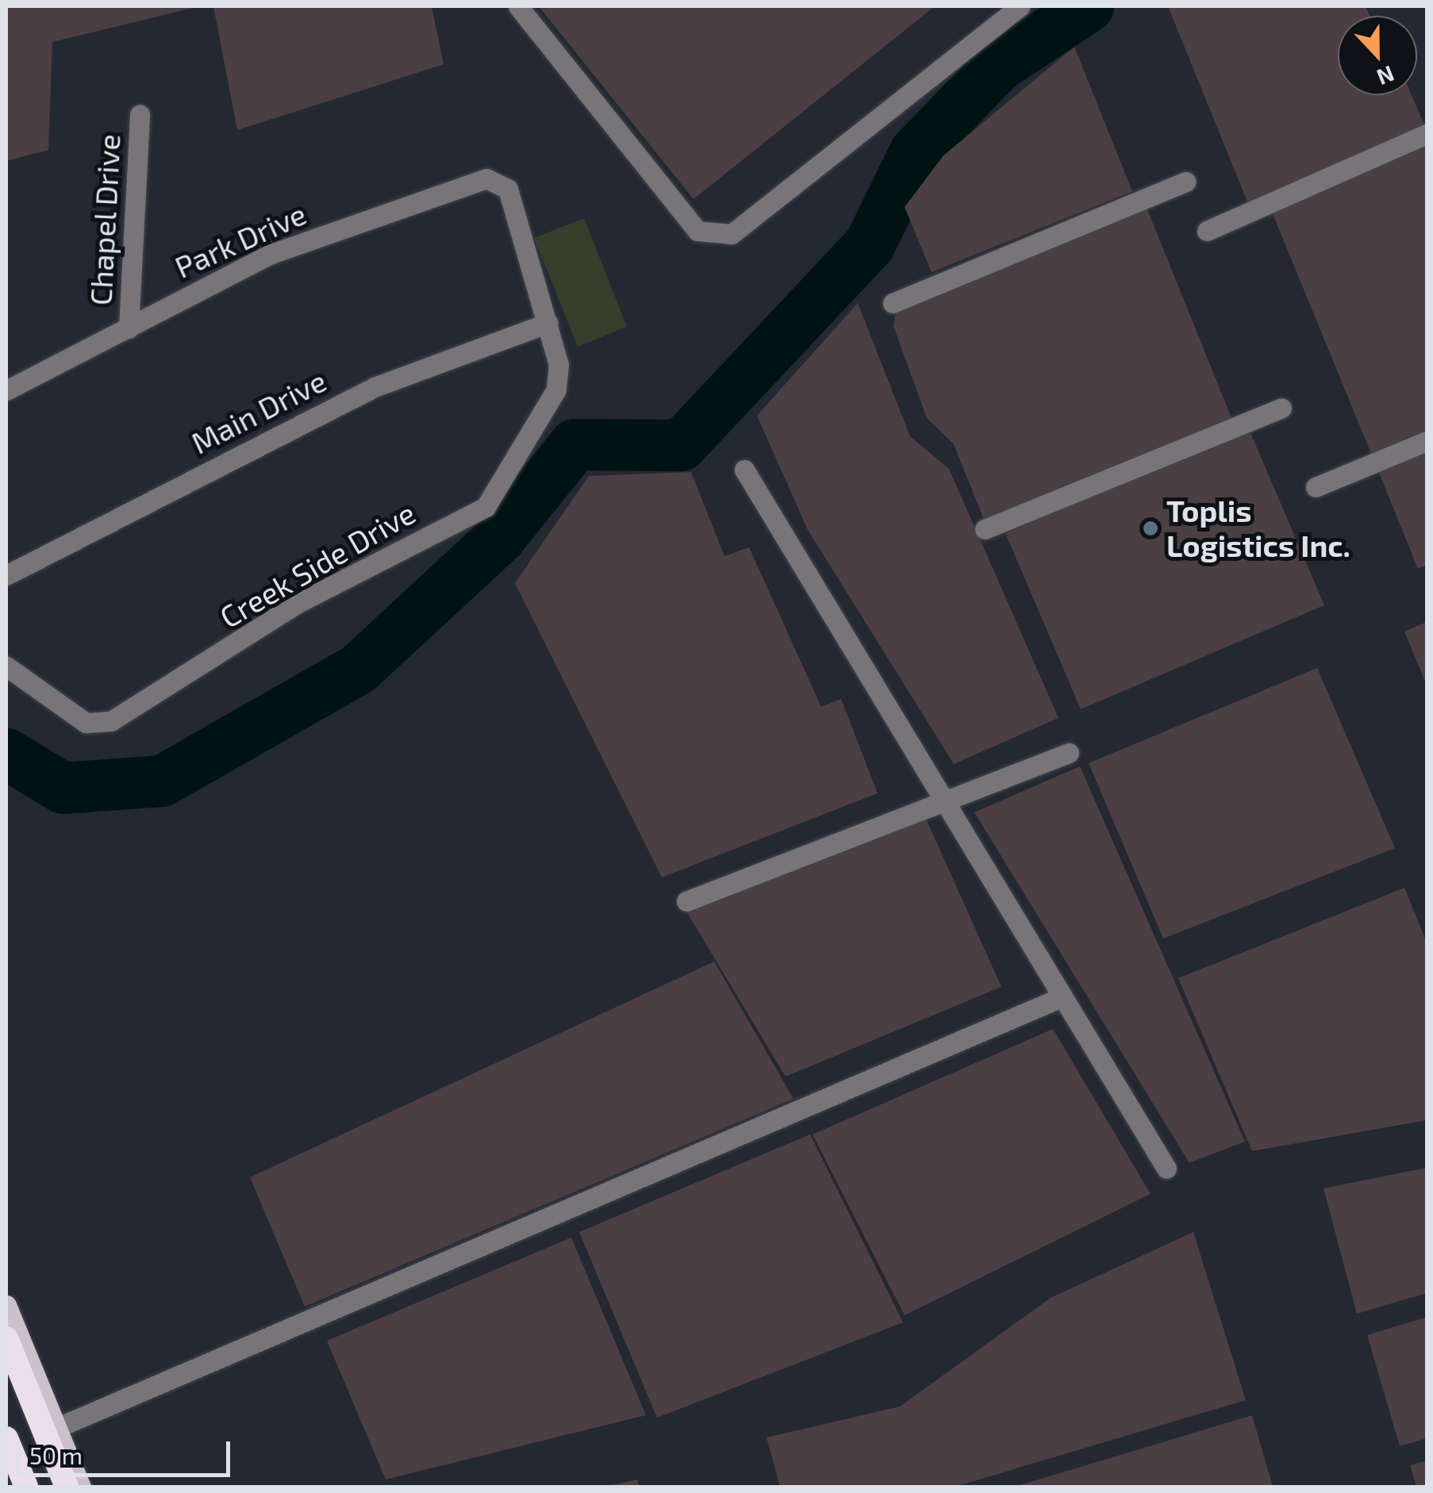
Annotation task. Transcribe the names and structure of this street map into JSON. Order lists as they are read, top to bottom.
{
  "streets": {
    "street": [
      "Chapel Drive",
      "Park Drive",
      "Main Drive",
      "Creek Side Drive"
    ]
  },
  "crossings": [
    ["Chapel Drive", "Park Drive"],
    ["Park Drive", "Creek Side Drive"],
    ["Main Drive", "Creek Side Drive"]
  ],
  "places": ["Toplis Logistics Inc."],
  "scale_bar": "50 m",
  "north": "bottom"
}
